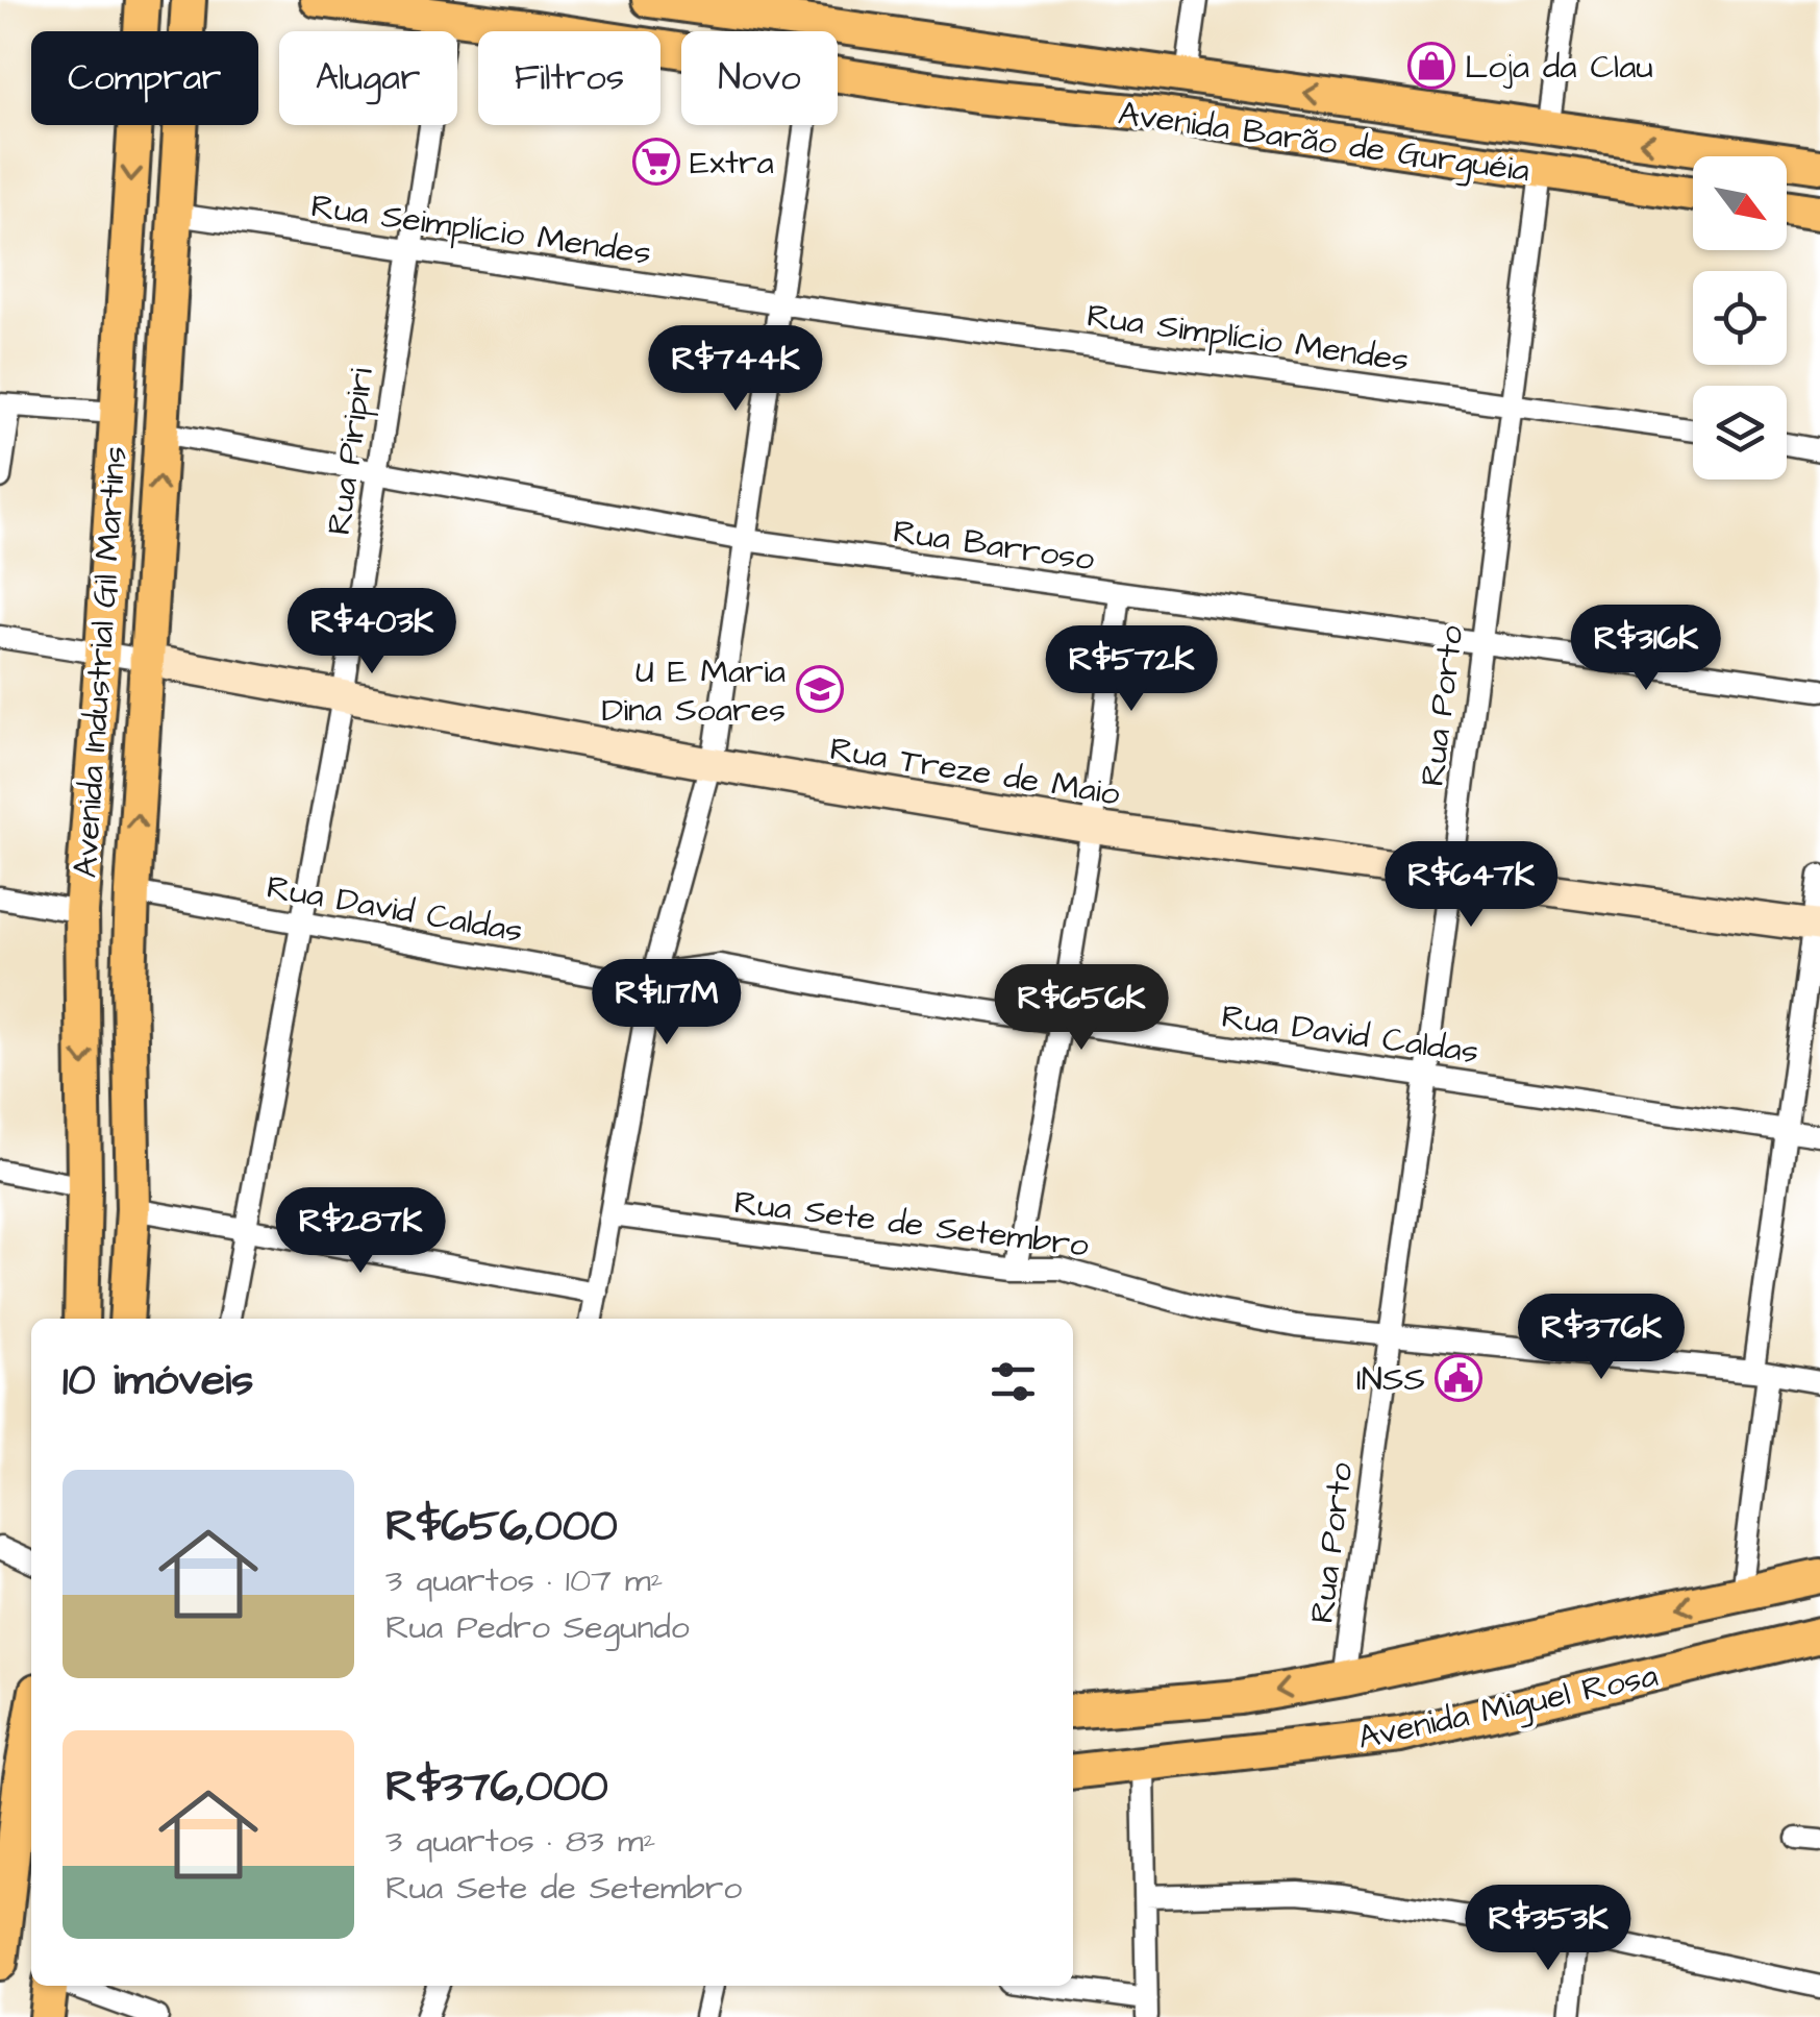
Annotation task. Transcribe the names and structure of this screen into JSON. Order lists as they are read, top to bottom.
{
  "streets": {
    "main road": ["Avenida Barão de Gurguéia", "Avenida Industrial Gil Martins", "Avenida Miguel Rosa"],
    "street": [
      "Rua Seimplício Mendes",
      "Rua Simplício Mendes",
      "Rua Piripiri",
      "Rua Barroso",
      "Rua Porto",
      "Rua Treze de Maio",
      "Rua David Caldas",
      "Rua Sete de Setembro"
    ]
  },
  "crossings": [
    ["Avenida Barão de Gurguéia", "Rua Piripiri"],
    ["Avenida Barão de Gurguéia", "Rua Porto"],
    ["Rua Seimplício Mendes", "Rua Simplício Mendes"],
    ["Rua Seimplício Mendes", "Rua Piripiri"],
    ["Rua Seimplício Mendes", "Avenida Industrial Gil Martins"],
    ["Rua Simplício Mendes", "Rua Porto"],
    ["Rua Piripiri", "Rua Barroso"],
    ["Rua Piripiri", "Rua Treze de Maio"],
    ["Rua Piripiri", "Rua David Caldas"],
    ["Rua Barroso", "Avenida Industrial Gil Martins"],
    ["Rua Barroso", "Rua Porto"],
    ["Avenida Industrial Gil Martins", "Rua Treze de Maio"],
    ["Avenida Industrial Gil Martins", "Rua David Caldas"],
    ["Rua Porto", "Rua Treze de Maio"],
    ["Rua Porto", "Rua David Caldas"],
    ["Rua Porto", "Rua Sete de Setembro"],
    ["Rua Porto", "Avenida Miguel Rosa"]
  ],
  "places": {
    "shop": ["Loja da Clau"],
    "supermarket": ["Extra"],
    "school or university": ["U E Maria Dina Soares"],
    "public building": ["INSS"]
  },
  "north": "bottom right",
  "page": {
    "chip": [
      "Comprar",
      "Alugar",
      "Filtros",
      "Novo"
    ],
    "price": [
      "R$744K",
      "R$403K",
      "R$316K",
      "R$572K",
      "R$647K",
      "R$1.17M",
      "R$656K",
      "R$287K",
      "R$376K",
      "R$353K"
    ],
    "heading": "10 imóveis",
    "list": [
      {
        "name": "R$656,000",
        "note": "3 quartos · 107 m² · Rua Pedro Segundo"
      },
      {
        "name": "R$376,000",
        "note": "3 quartos · 83 m² · Rua Sete de Setembro"
      }
    ]
  }
}
